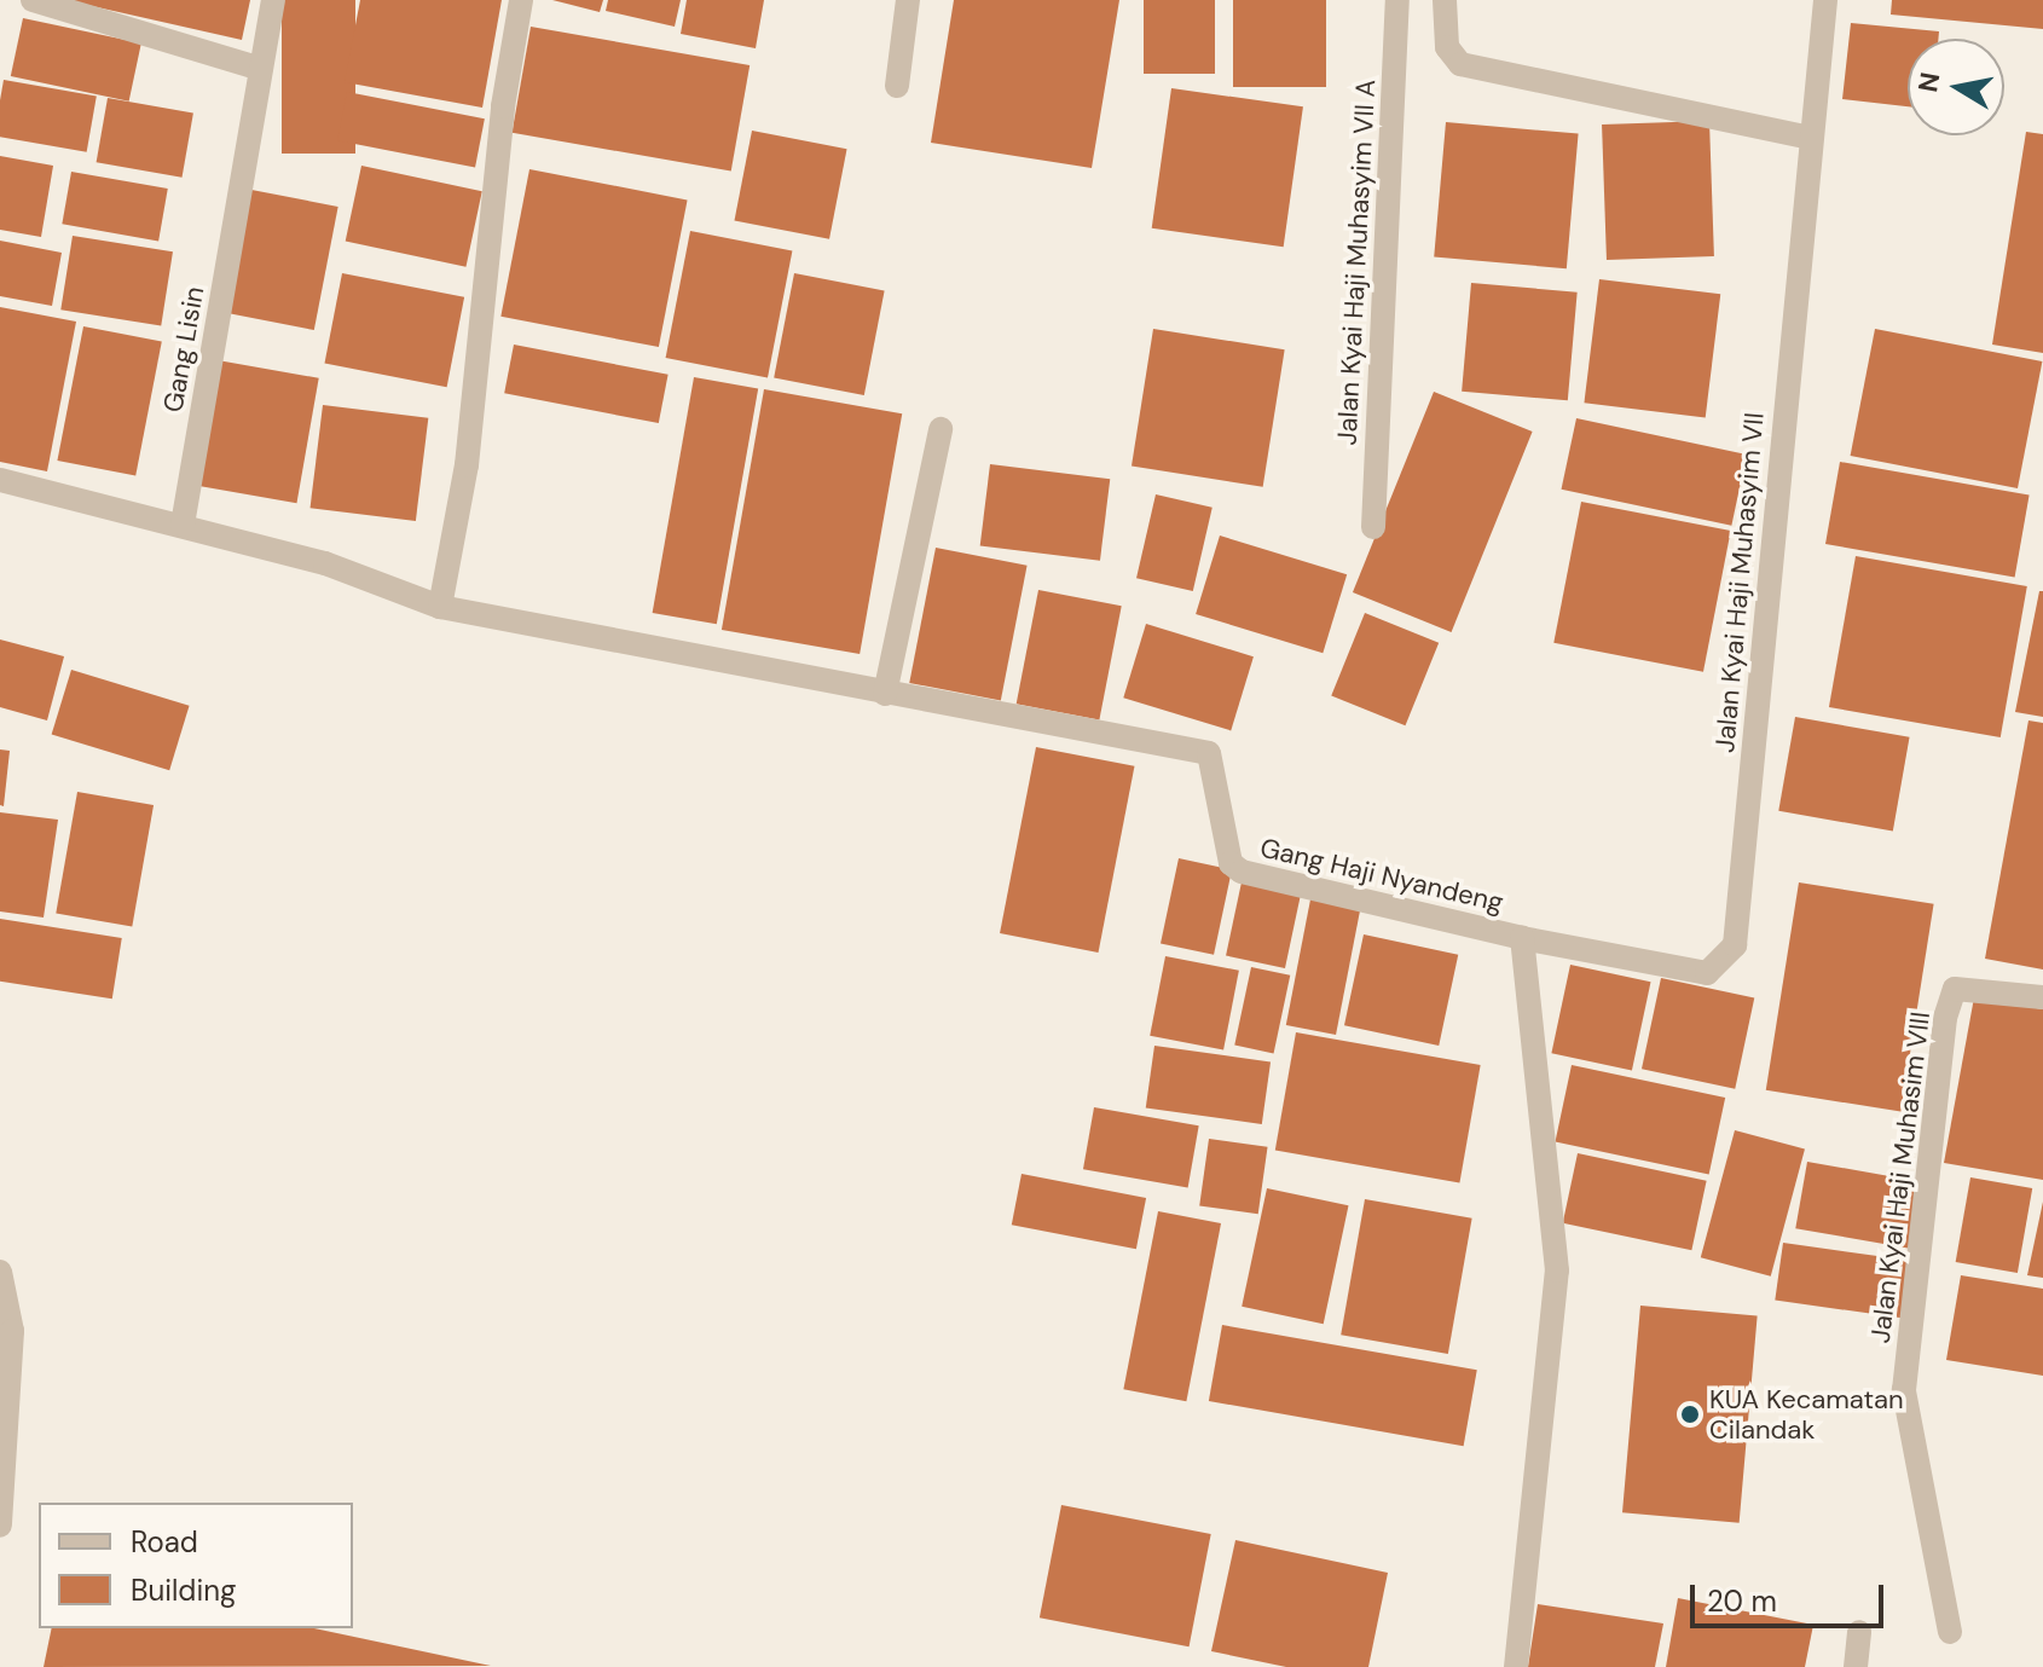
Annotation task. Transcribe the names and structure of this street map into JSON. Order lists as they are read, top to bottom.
{
  "streets": {
    "street": [
      "Jalan Kyai Haji Muhasyim VII A",
      "Gang Lisin",
      "Jalan Kyai Haji Muhasyim VII",
      "Gang Haji Nyandeng",
      "Jalan Kyai Haji Muhasim VIII"
    ]
  },
  "crossings": [
    ["Jalan Kyai Haji Muhasyim VII", "Gang Haji Nyandeng"]
  ],
  "places": ["KUA Kecamatan Cilandak"],
  "legend": ["Road", "Building"],
  "scale_bar": "20 m",
  "north": "left"
}
